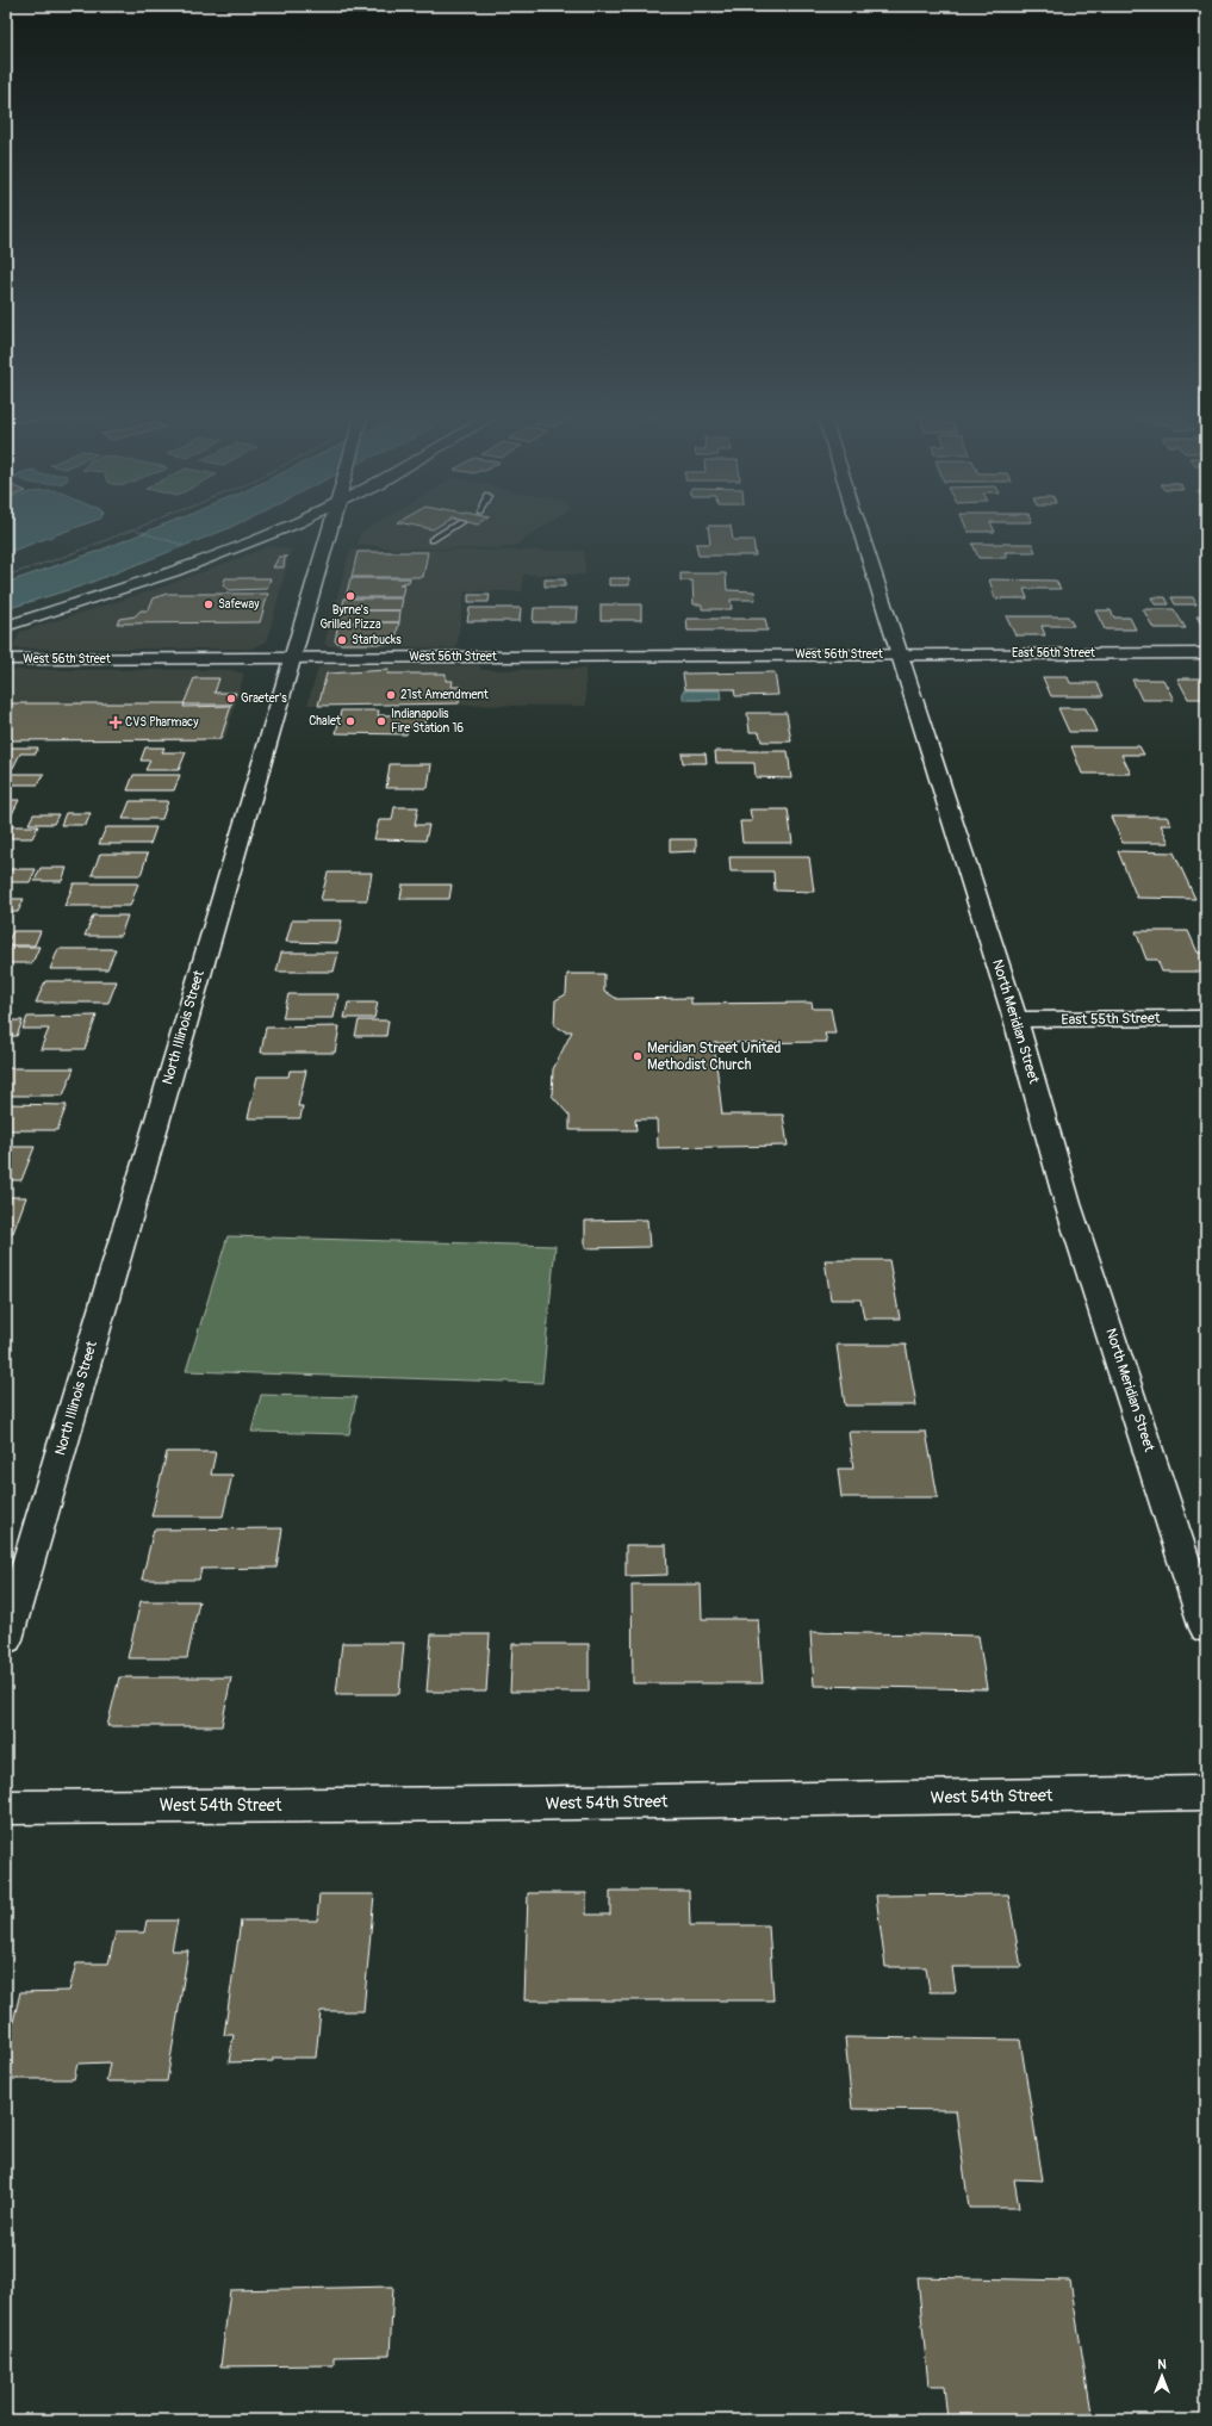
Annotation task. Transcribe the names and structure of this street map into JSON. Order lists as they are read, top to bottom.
{
  "streets": {
    "street": [
      "East 56th Street",
      "West 56th Street",
      "East 55th Street",
      "North Meridian Street",
      "North Illinois Street",
      "West 54th Street"
    ]
  },
  "crossings": [
    ["East 56th Street", "West 56th Street"],
    ["East 56th Street", "North Meridian Street"],
    ["West 56th Street", "North Meridian Street"],
    ["West 56th Street", "North Illinois Street"],
    ["East 55th Street", "North Meridian Street"]
  ],
  "places": {
    "other": [
      "Byrne's Grilled Pizza",
      "Safeway",
      "Starbucks",
      "21st Amendment",
      "Graeter's",
      "Chalet",
      "Indianapolis Fire Station 16",
      "Meridian Street United Methodist Church"
    ],
    "health": ["CVS Pharmacy"]
  },
  "north": "top"
}
